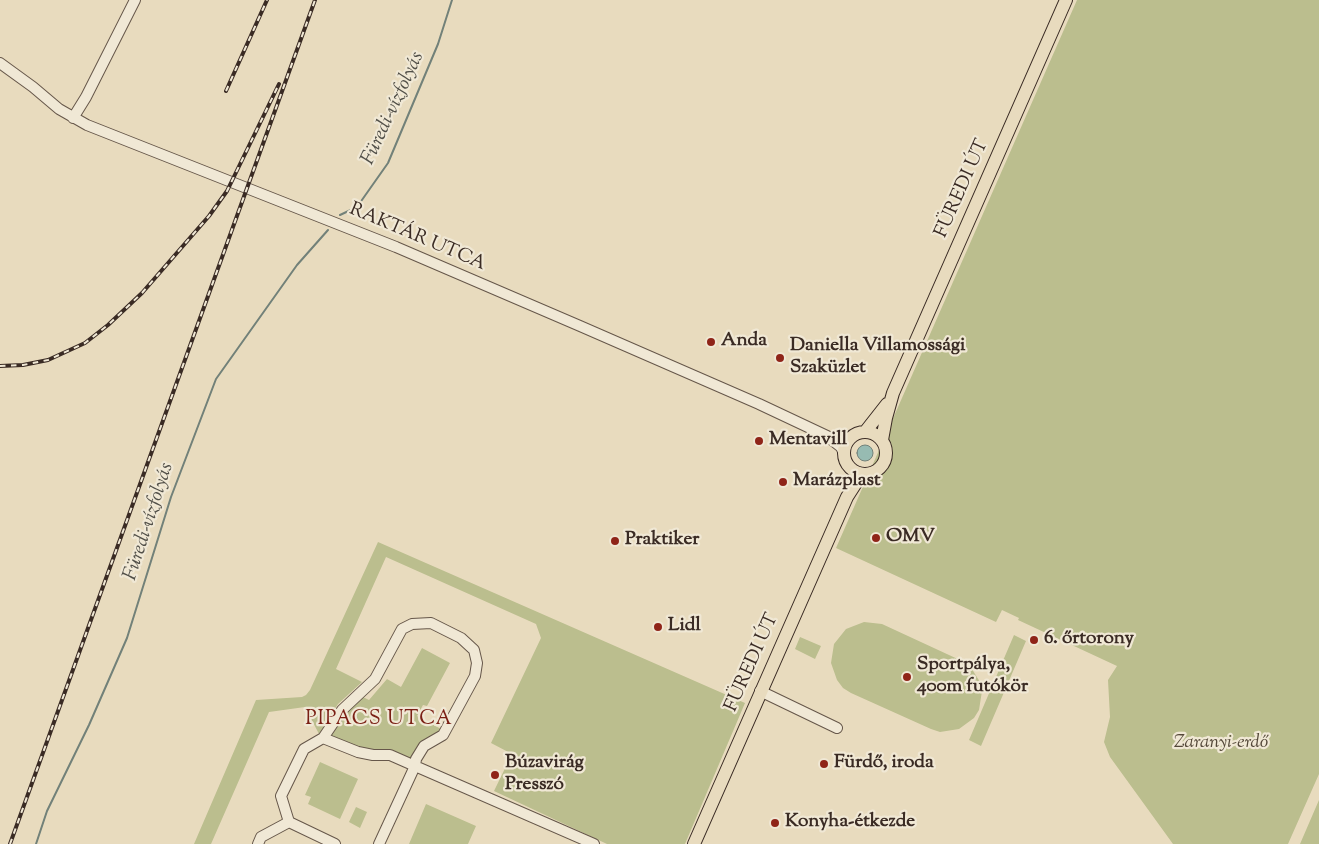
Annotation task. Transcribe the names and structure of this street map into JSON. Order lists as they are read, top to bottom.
{
  "streets": {
    "main road": ["FÜREDI ÚT"],
    "street": ["RAKTÁR UTCA"]
  },
  "crossings": [
    ["FÜREDI ÚT", "RAKTÁR UTCA"]
  ],
  "districts": ["PIPACS UTCA"],
  "water": ["Füredi-vízfolyás"],
  "parks": ["Zaranyi-erdő"],
  "places": [
    "Anda",
    "Daniella Villamossági Szaküzlet",
    "Mentavill",
    "Marázplast",
    "OMV",
    "Praktiker",
    "Lidl",
    "6. őrtorony",
    "Sportpálya, 400m futókör",
    "Fürdő, iroda",
    "Búzavirág Presszó",
    "Konyha-étkezde"
  ]
}
